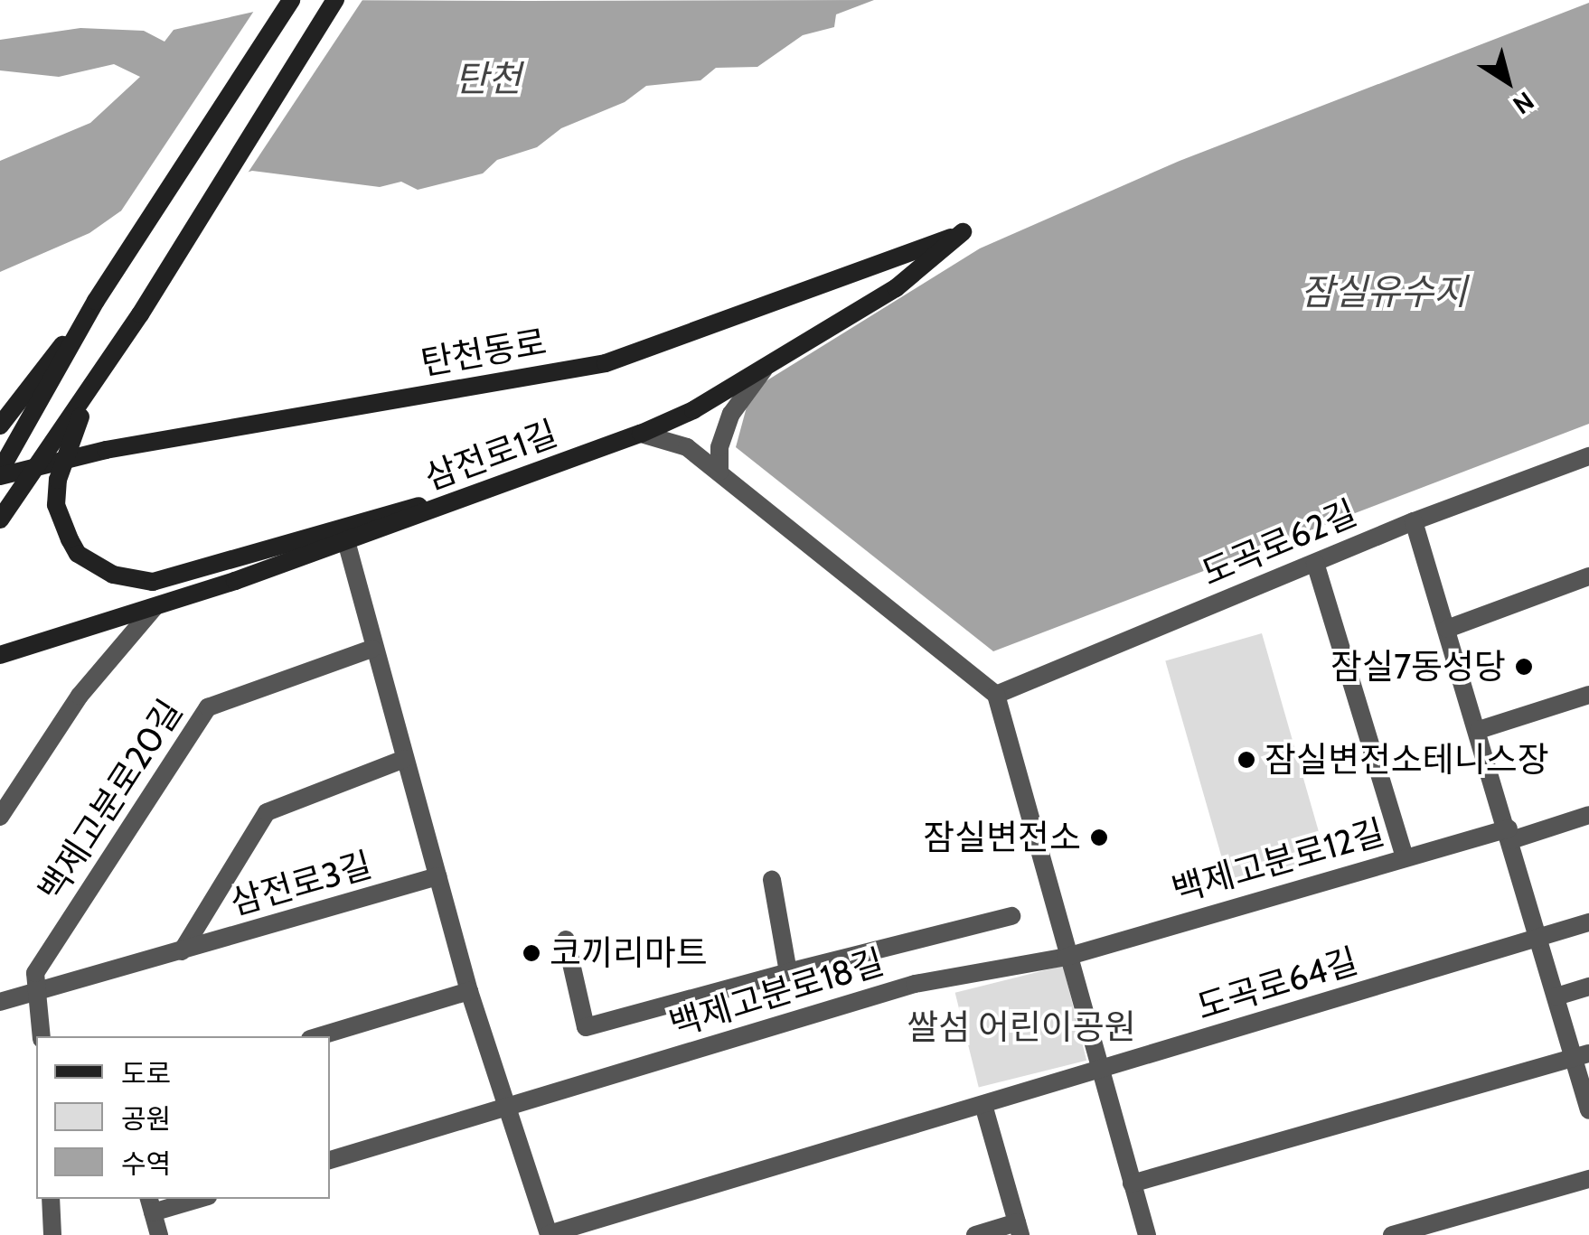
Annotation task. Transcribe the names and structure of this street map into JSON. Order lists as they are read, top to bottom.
{
  "streets": {
    "street": [
      "탄천동로",
      "삼전로1길",
      "도곡로62길",
      "백제고분로20길",
      "백제고분로12길",
      "삼전로3길",
      "도곡로64길",
      "백제고분로18길"
    ]
  },
  "crossings": [
    ["탄천동로", "삼전로1길"],
    ["백제고분로20길", "삼전로3길"],
    ["백제고분로12길", "백제고분로18길"]
  ],
  "water": ["탄천", "잠실유수지"],
  "parks": ["쌀섬 어린이공원"],
  "places": [
    "잠실7동성당",
    "잠실변전소테니스장",
    "잠실변전소",
    "코끼리마트"
  ],
  "legend": ["도로", "공원", "수역"],
  "north": "bottom right"
}
